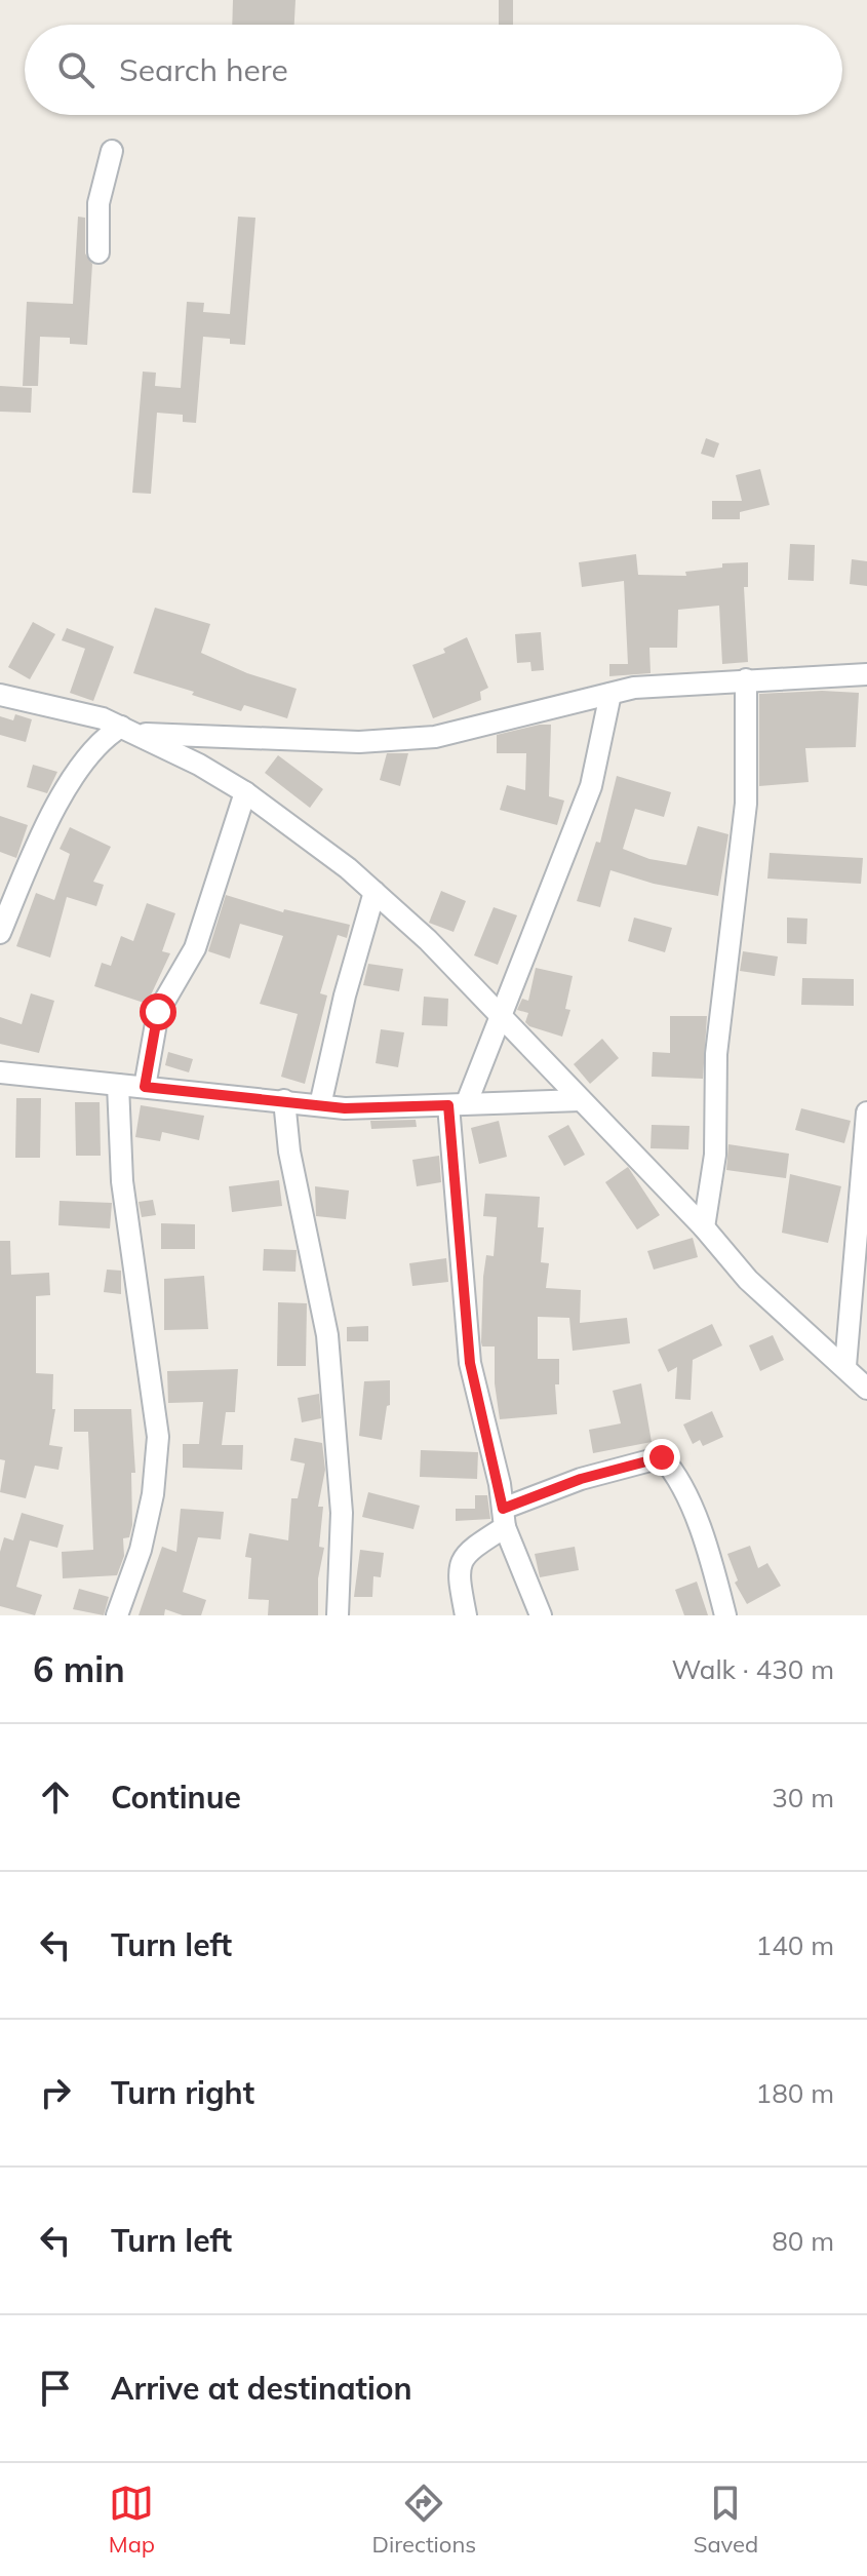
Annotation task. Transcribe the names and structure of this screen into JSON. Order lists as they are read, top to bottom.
{
  "page": {
    "search": "Search here",
    "heading": ["6 min", "Walk · 430 m"],
    "list": [
      ["Continue", "30 m"],
      ["Turn left", "140 m"],
      ["Turn right", "180 m"],
      ["Turn left", "80 m"],
      "Arrive at destination"
    ],
    "nav": ["Map", "Directions", "Saved"]
  }
}
